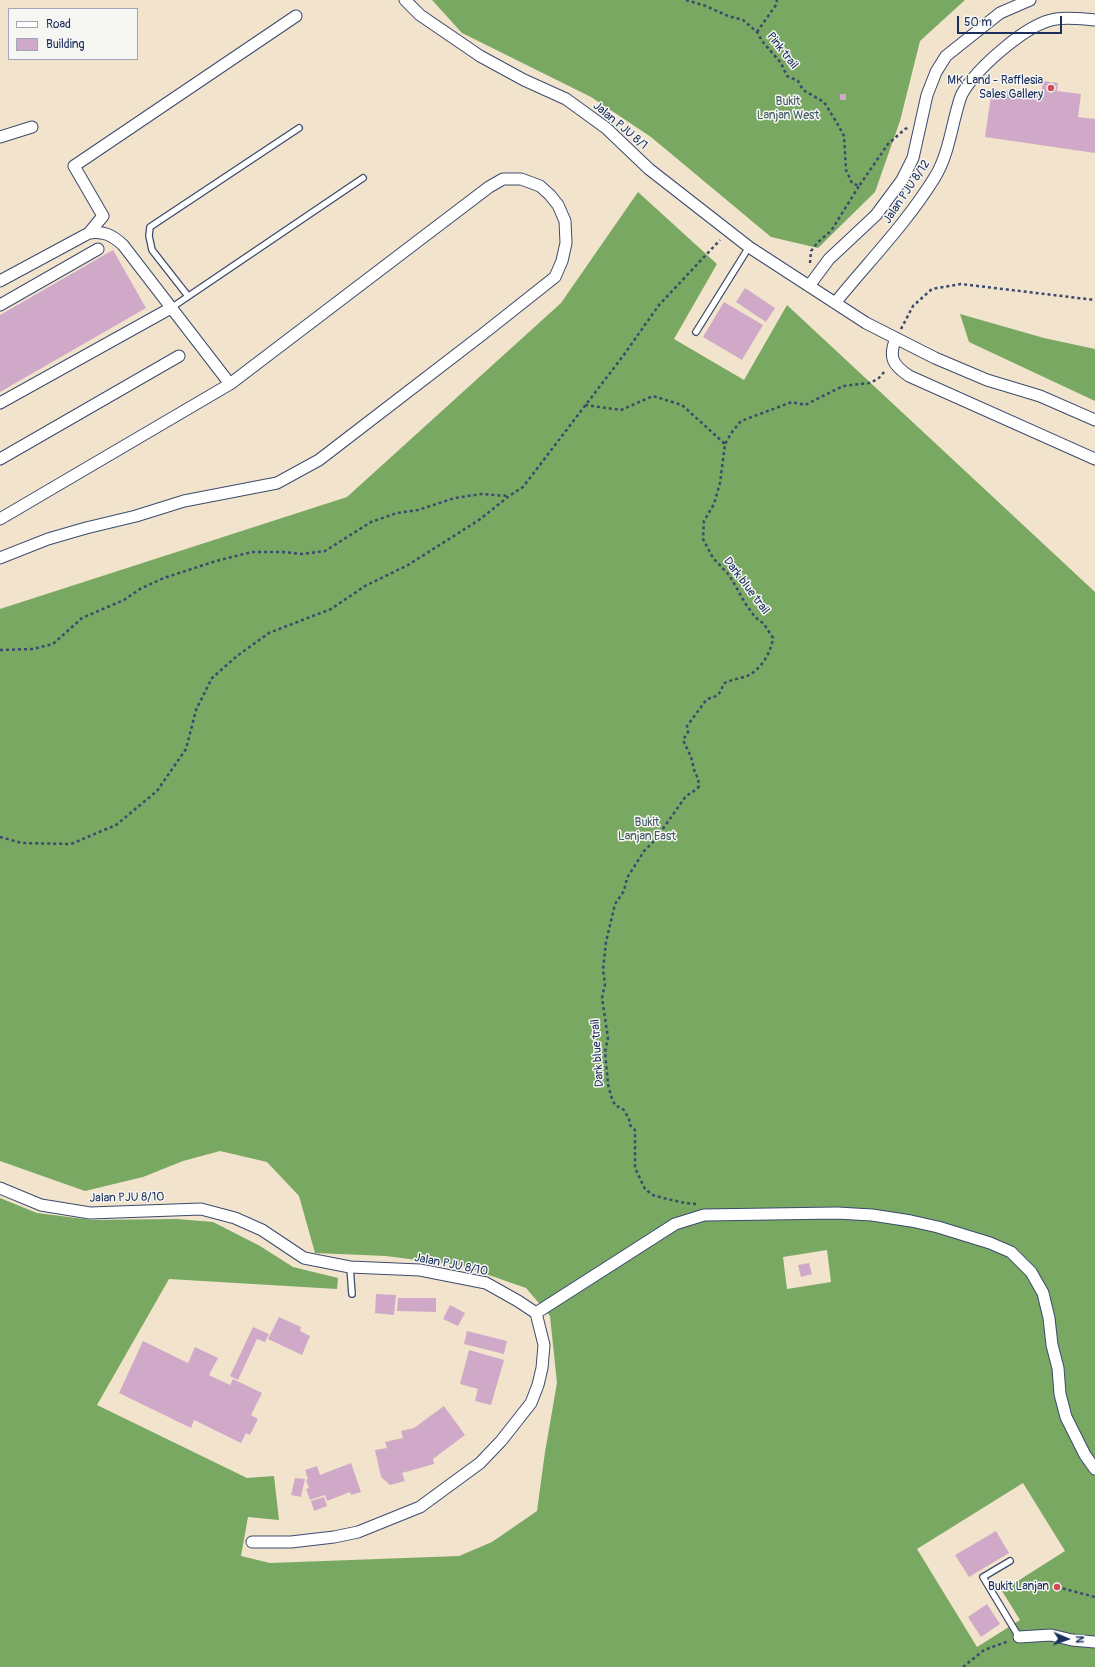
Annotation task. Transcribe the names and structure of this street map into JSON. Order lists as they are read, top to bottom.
{
  "streets": {
    "street": ["Jalan PJU 8/1", "Jalan PJU 8/12", "Jalan PJU 8/10"],
    "path": ["Pink trail", "Dark blue trail"]
  },
  "crossings": [
    ["Jalan PJU 8/1", "Jalan PJU 8/12"]
  ],
  "parks": ["Bukit Lanjan West", "Bukit Lanjan East"],
  "places": ["MK Land - Rafflesia Sales Gallery", "Bukit Lanjan"],
  "legend": ["Road", "Building"],
  "scale_bar": "50 m",
  "north": "right"
}
